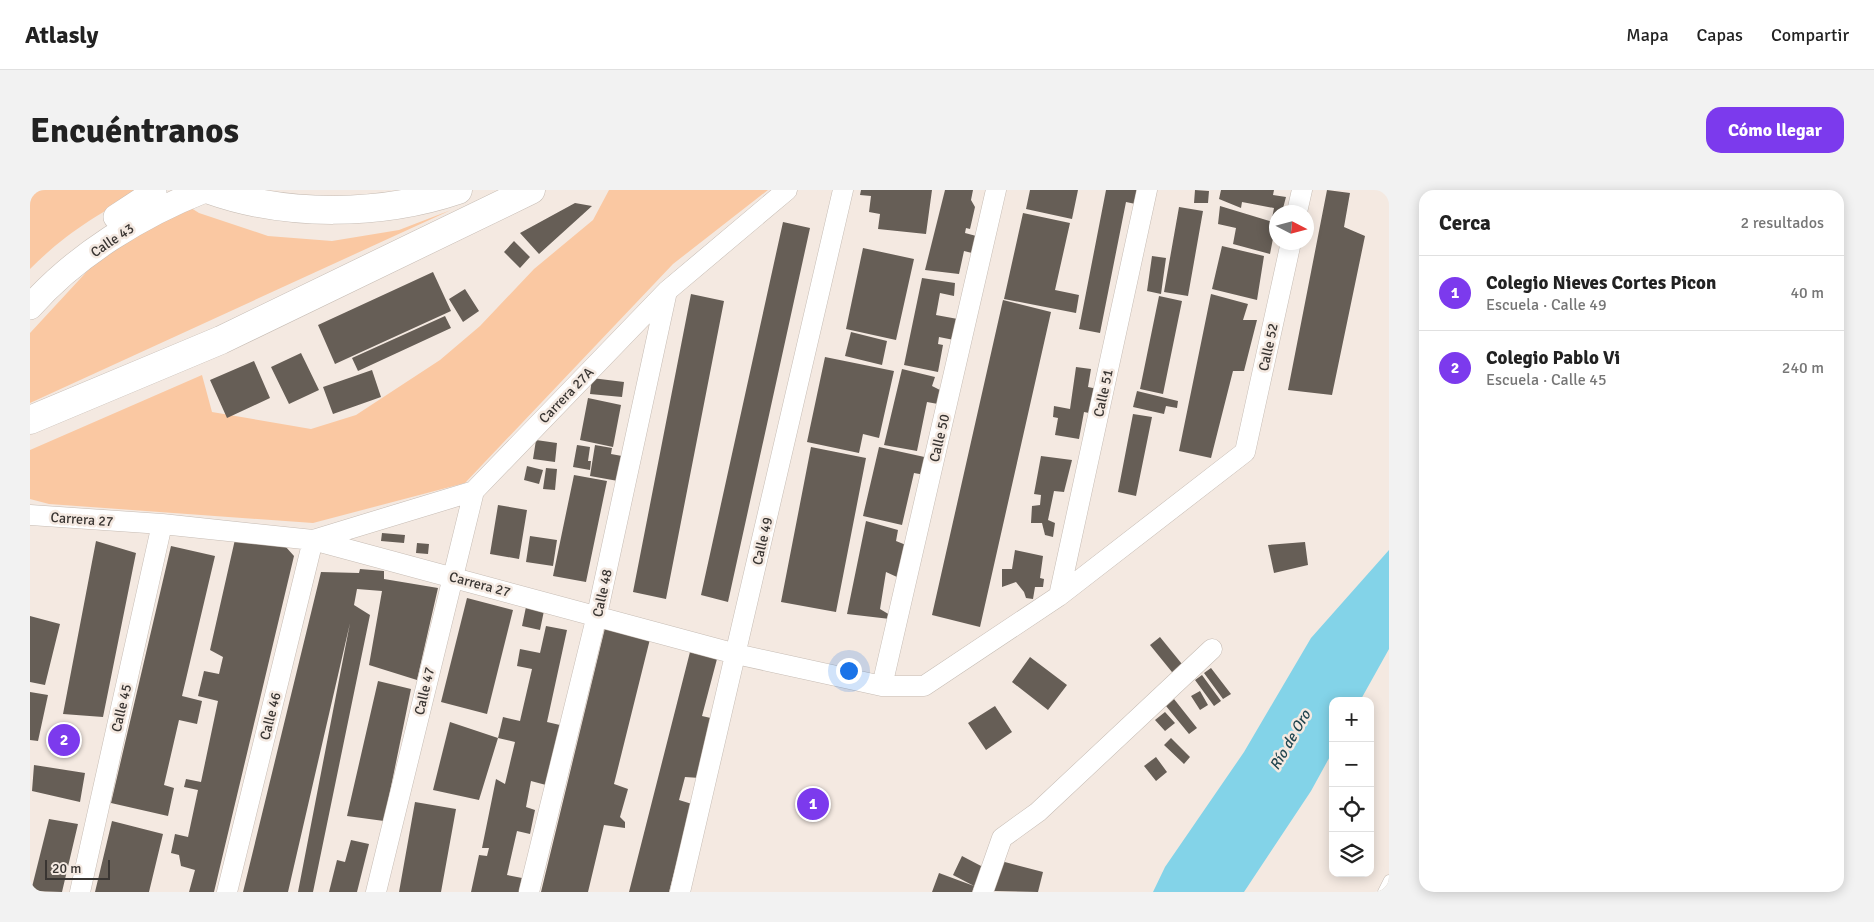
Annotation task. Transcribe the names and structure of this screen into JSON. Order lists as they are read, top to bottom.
{
  "streets": {
    "street": [
      "Calle 43",
      "Calle 52",
      "Calle 51",
      "Carrera 27A",
      "Calle 50",
      "Carrera 27",
      "Calle 49",
      "Calle 48",
      "Calle 47",
      "Calle 45",
      "Calle 46"
    ]
  },
  "crossings": [
    ["Calle 52", "Calle 51"],
    ["Calle 52", "Carrera 27"],
    ["Calle 51", "Carrera 27"],
    ["Carrera 27A", "Carrera 27"],
    ["Carrera 27A", "Calle 48"],
    ["Carrera 27A", "Calle 47"],
    ["Carrera 27A", "Calle 46"],
    ["Calle 50", "Carrera 27"],
    ["Carrera 27", "Calle 49"],
    ["Carrera 27", "Calle 48"],
    ["Carrera 27", "Calle 47"],
    ["Carrera 27", "Calle 45"],
    ["Carrera 27", "Calle 46"]
  ],
  "water": ["Río de Oro"],
  "scale_bar": "20 m",
  "north": "right",
  "page": {
    "header": "Atlasly",
    "nav": ["Mapa", "Capas", "Compartir"],
    "buttons": "Cómo llegar",
    "title": "Encuéntranos",
    "heading": ["Cerca", "2 resultados"],
    "list": [
      {
        "mark": "1",
        "name": "Colegio Nieves Cortes Picon",
        "note": "Escuela · Calle 49",
        "value": "40 m"
      },
      {
        "mark": "2",
        "name": "Colegio Pablo Vi",
        "note": "Escuela · Calle 45",
        "value": "240 m"
      }
    ],
    "map_buttons": ["+", "−"],
    "pins": ["2", "1"],
    "scale": "20 m"
  }
}
